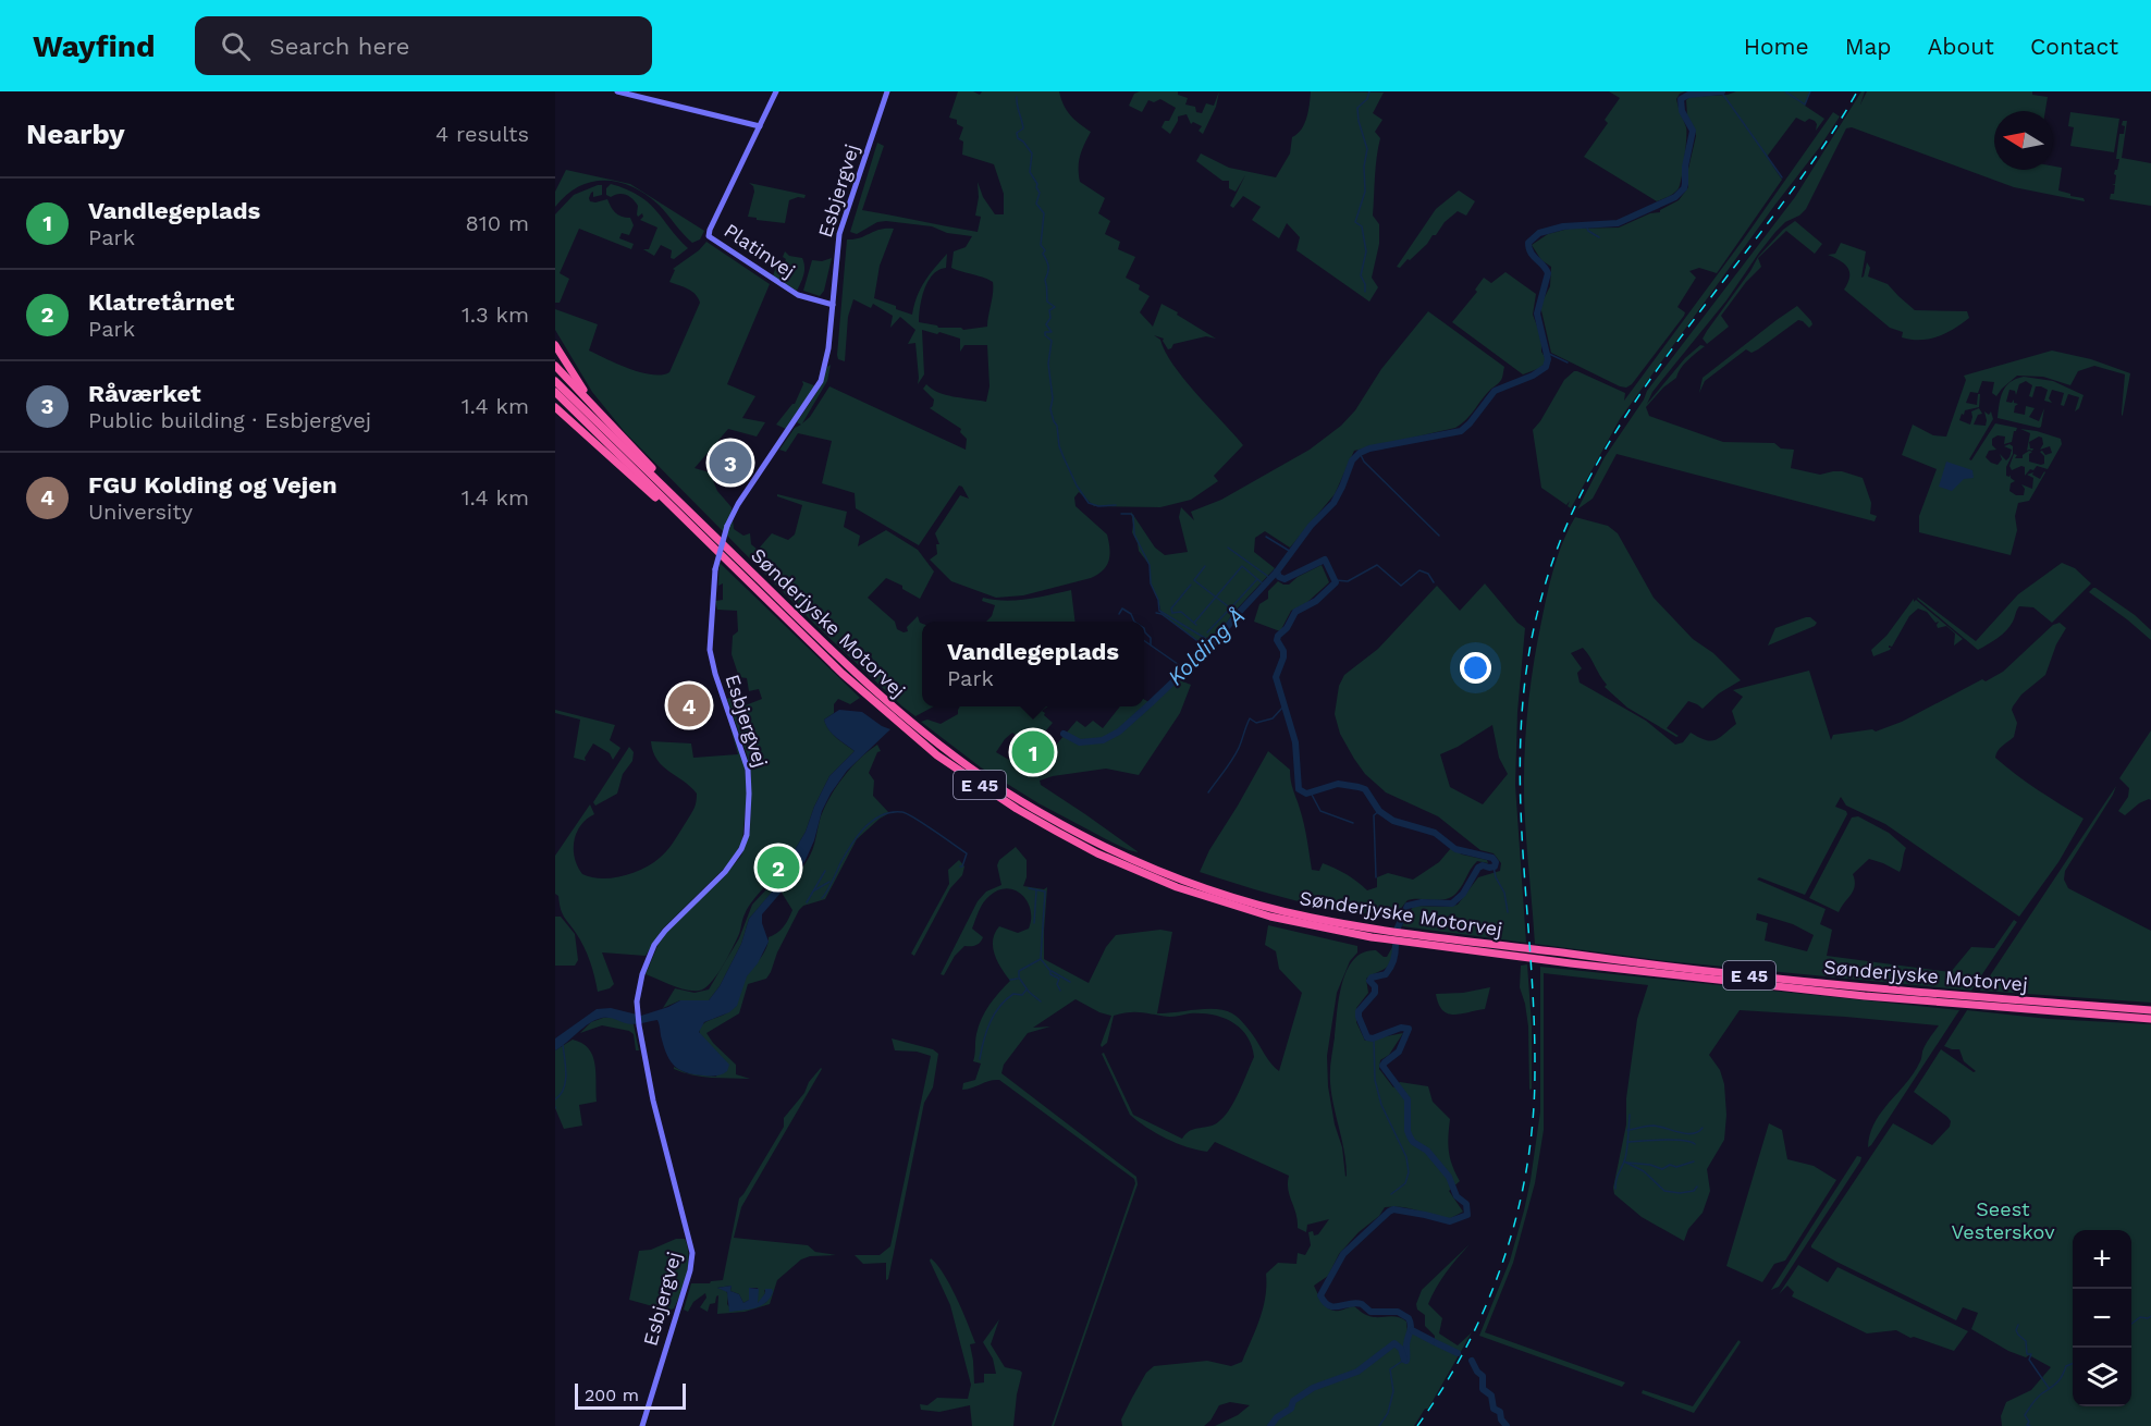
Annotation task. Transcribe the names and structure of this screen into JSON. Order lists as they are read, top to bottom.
{
  "streets": {
    "highway": ["Sønderjyske Motorvej", "E 45"],
    "main road": ["Esbjergvej", "Platinvej"]
  },
  "crossings": [
    ["Esbjergvej", "Platinvej"]
  ],
  "water": ["Kolding Å"],
  "parks": ["Seest Vesterskov"],
  "scale_bar": "200 m",
  "north": "left",
  "page": {
    "header": "Wayfind",
    "search": "Search here",
    "nav": [
      "Home",
      "Map",
      "About",
      "Contact"
    ],
    "heading": ["Nearby", "4 results"],
    "list": [
      {
        "mark": "1",
        "name": "Vandlegeplads",
        "note": "Park",
        "value": "810 m"
      },
      {
        "mark": "2",
        "name": "Klatretårnet",
        "note": "Park",
        "value": "1.3 km"
      },
      {
        "mark": "3",
        "name": "Råværket",
        "note": "Public building · Esbjergvej",
        "value": "1.4 km"
      },
      {
        "mark": "4",
        "name": "FGU Kolding og Vejen",
        "note": "University",
        "value": "1.4 km"
      }
    ],
    "pins": [
      "3",
      "4",
      "1",
      "2"
    ],
    "popup": ["Vandlegeplads", "Park"],
    "map_buttons": ["+", "−"],
    "scale": "200 m"
  }
}
